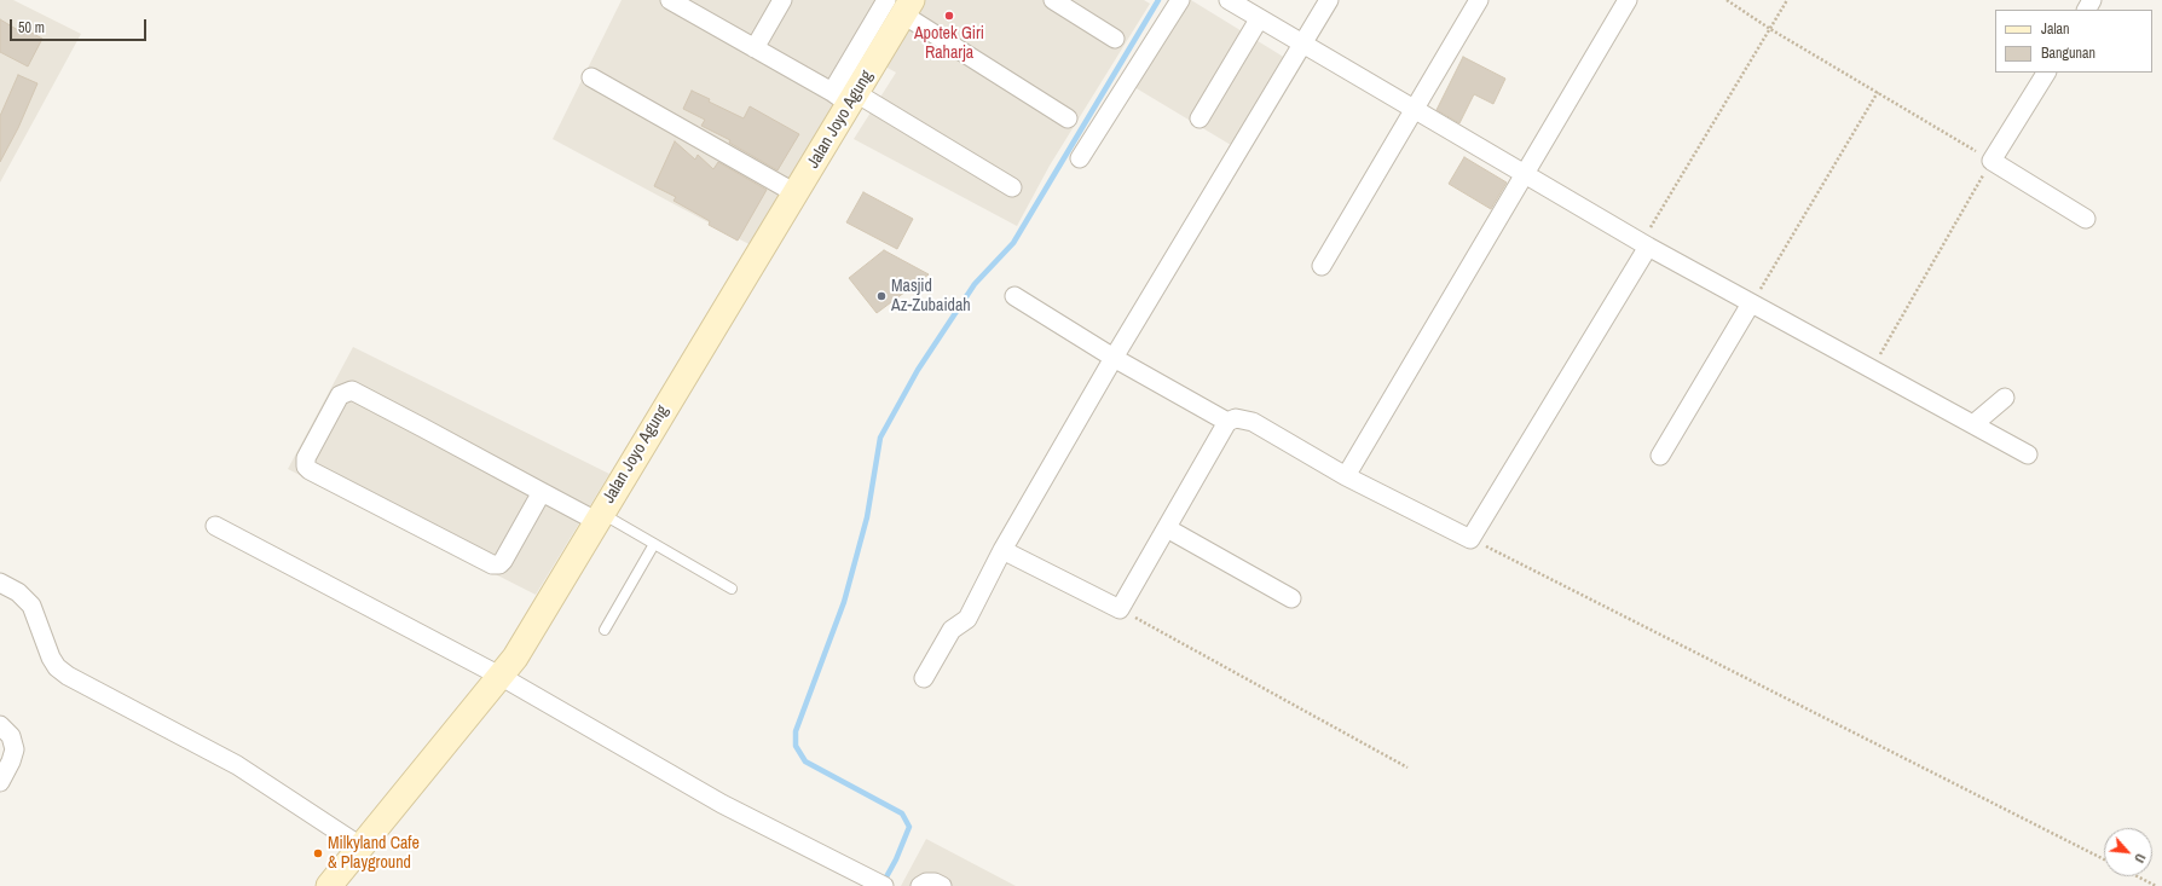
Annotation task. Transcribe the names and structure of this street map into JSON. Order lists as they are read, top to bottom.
{
  "streets": {
    "main road": ["Jalan Joyo Agung"]
  },
  "places": ["Apotek Giri Raharja", "Masjid Az-Zubaidah", "Milkyland Cafe & Playground"],
  "legend": ["Jalan", "Bangunan"],
  "scale_bar": "50 m",
  "north": "bottom right"
}
